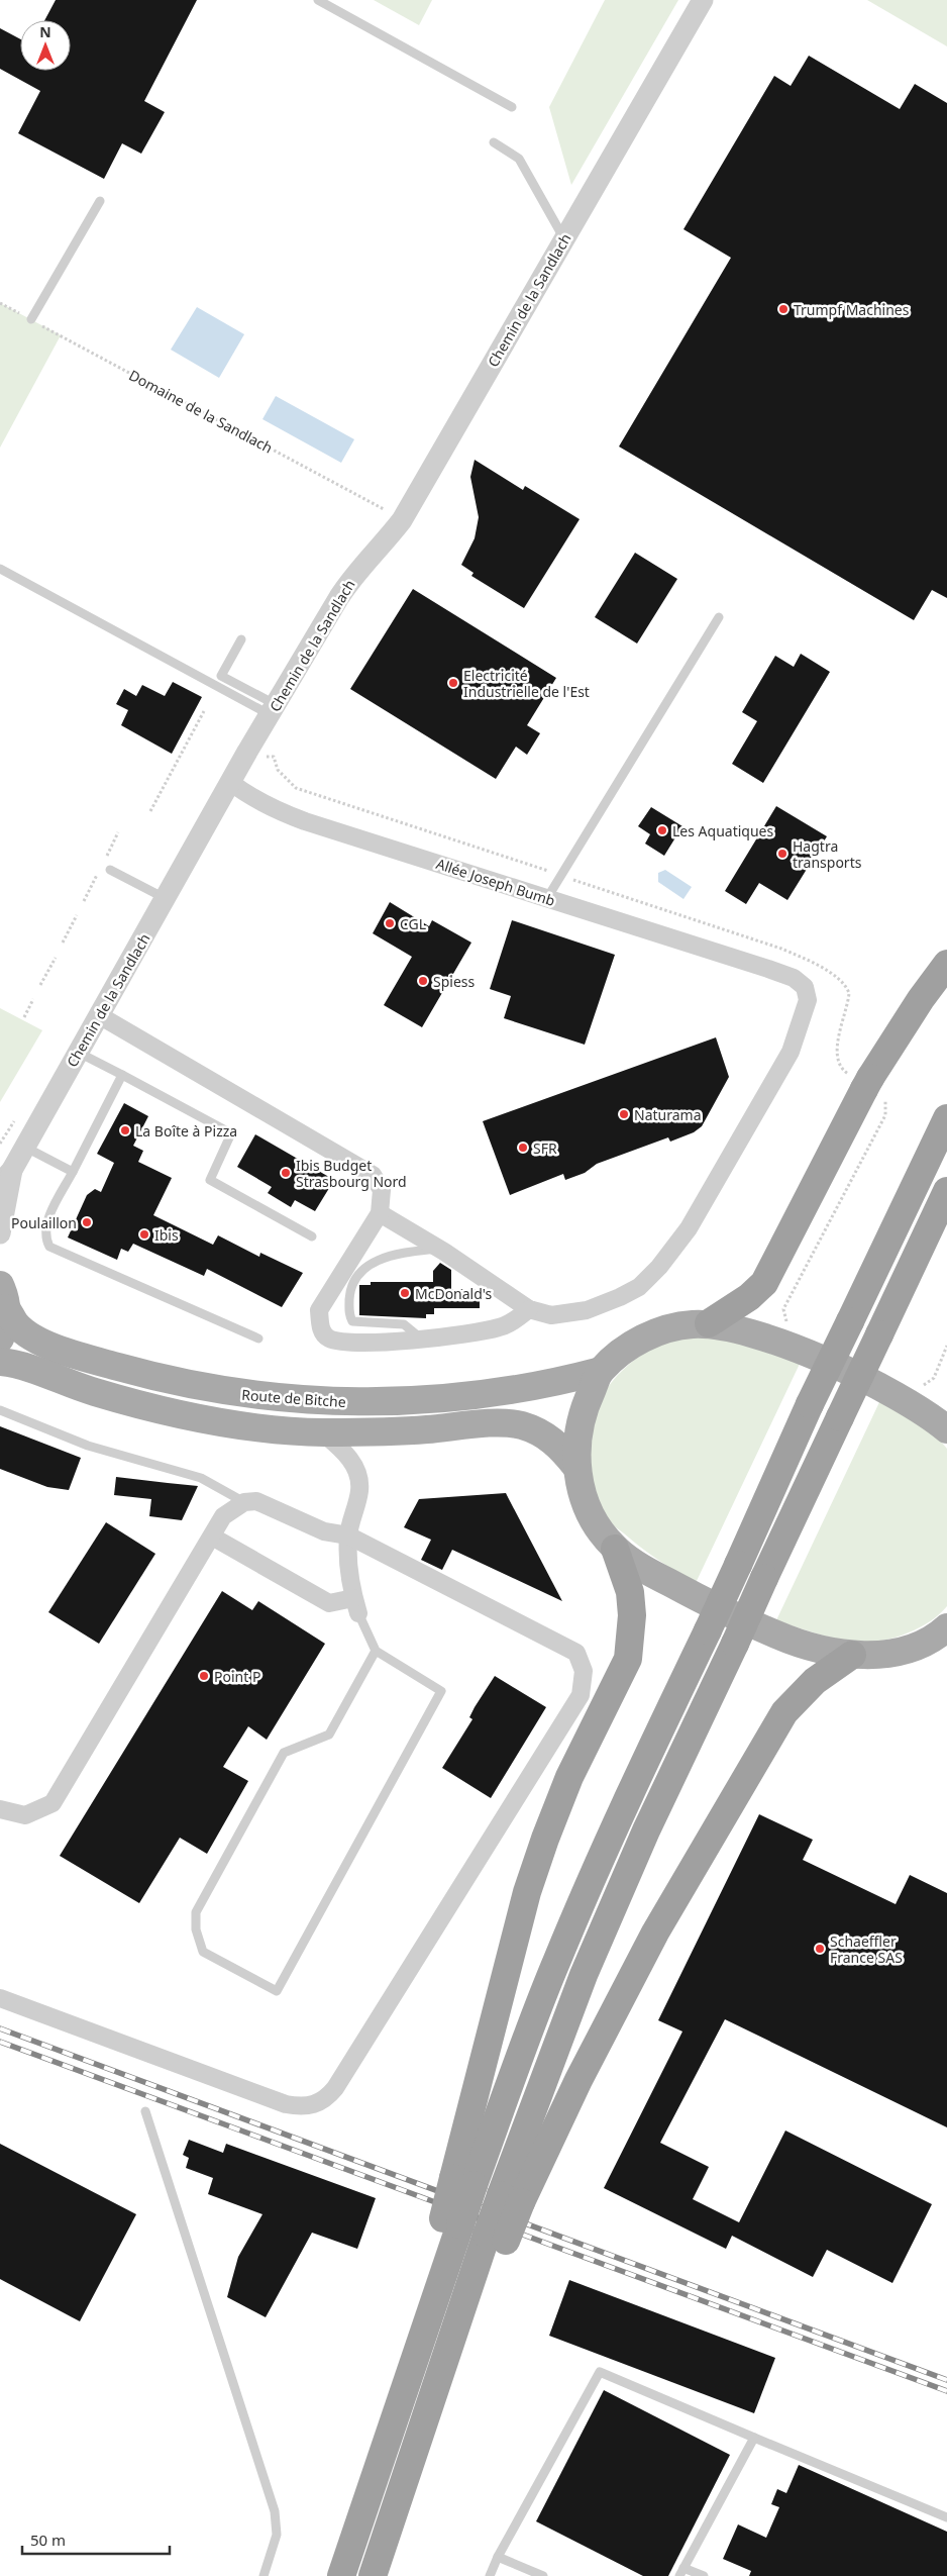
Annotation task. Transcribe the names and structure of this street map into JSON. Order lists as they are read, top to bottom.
{
  "streets": {
    "main road": ["Route de Bitche"],
    "street": ["Chemin de la Sandlach", "Allée Joseph Bumb"],
    "path": ["Domaine de la Sandlach"]
  },
  "crossings": [
    ["Chemin de la Sandlach", "Domaine de la Sandlach"],
    ["Chemin de la Sandlach", "Allée Joseph Bumb"]
  ],
  "places": [
    "Trumpf Machines",
    "Electricité Industrielle de l'Est",
    "Les Aquatiques",
    "Hagtra transports",
    "CGL",
    "Spiess",
    "Naturama",
    "La Boîte à Pizza",
    "SFR",
    "Ibis Budget Strasbourg Nord",
    "Poulaillon",
    "Ibis",
    "McDonald's",
    "Point P",
    "Schaeffler France SAS"
  ],
  "scale_bar": "50 m",
  "north": "top"
}
